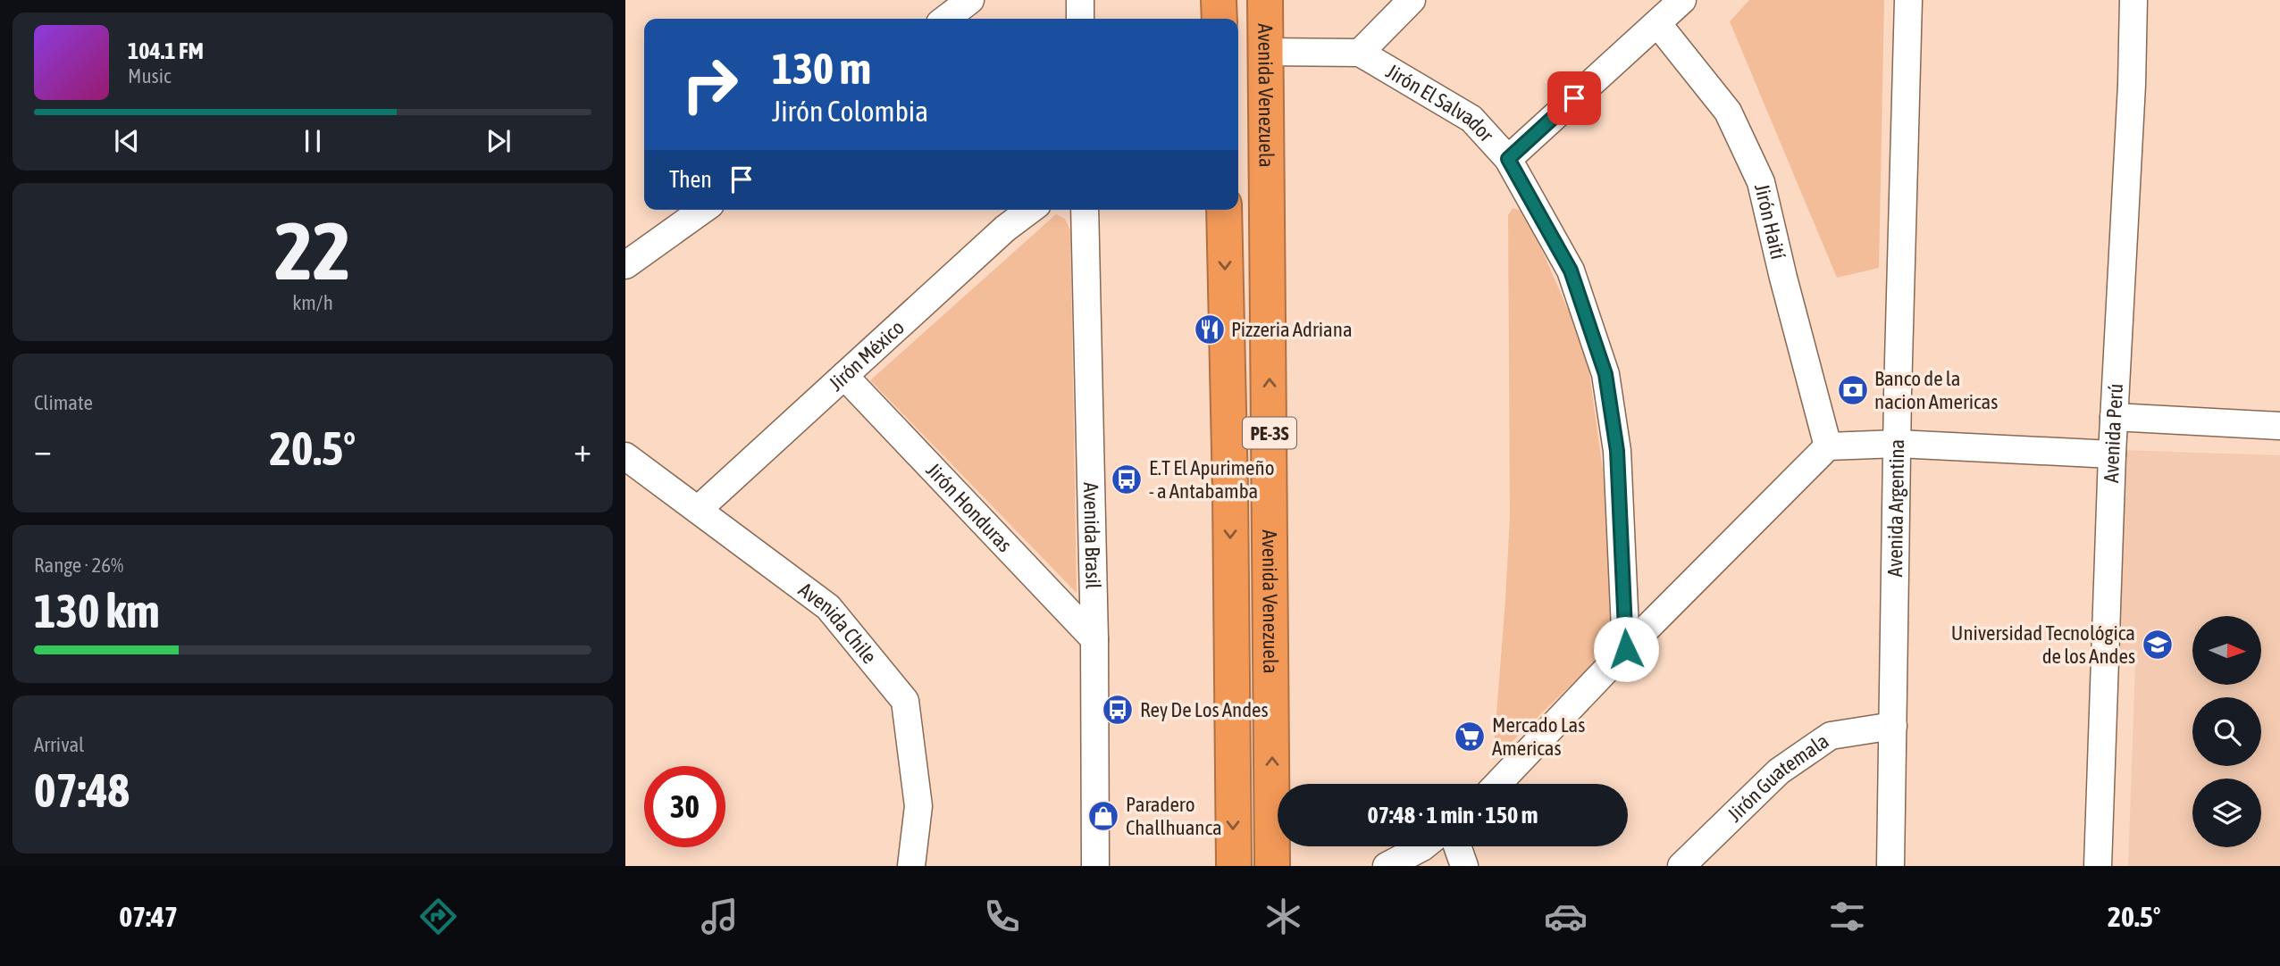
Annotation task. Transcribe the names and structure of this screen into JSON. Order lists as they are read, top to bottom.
{
  "streets": {
    "highway": ["Avenida Venezuela", "PE-3S"],
    "street": [
      "Jirón El Salvador",
      "Jirón Haití",
      "Jirón México",
      "Avenida Perú",
      "Jirón Honduras",
      "Avenida Argentina",
      "Avenida Brasil",
      "Avenida Chile",
      "Jirón Guatemala"
    ]
  },
  "crossings": [
    ["Jirón México", "Jirón Honduras"],
    ["Jirón México", "Avenida Chile"],
    ["Jirón Honduras", "Avenida Brasil"],
    ["Avenida Argentina", "Jirón Guatemala"]
  ],
  "places": {
    "restaurant": ["Pizzeria Adriana"],
    "bank": ["Banco de la nacion Americas"],
    "bus stop": ["E.T El Apurimeño - a Antabamba", "Rey De Los Andes"],
    "school or university": ["Universidad Tecnológica de los Andes"],
    "supermarket": ["Mercado Las Americas"],
    "shop": ["Paradero Challhuanca"]
  },
  "north": "right",
  "page": {
    "turn": ["130 m", "Jirón Colombia"],
    "song": ["104.1 FM", "Music"],
    "then": "Then",
    "tile": [
      ["22", "km/h"],
      "Climate",
      ["Range · 26%", "130 km"],
      ["Arrival", "07:48"]
    ],
    "heat": ["−", "20.5°", "+"],
    "limit": "30",
    "trip": "07:48 · 1 min · 150 m",
    "tabs": ["07:47", "20.5°"]
  }
}
